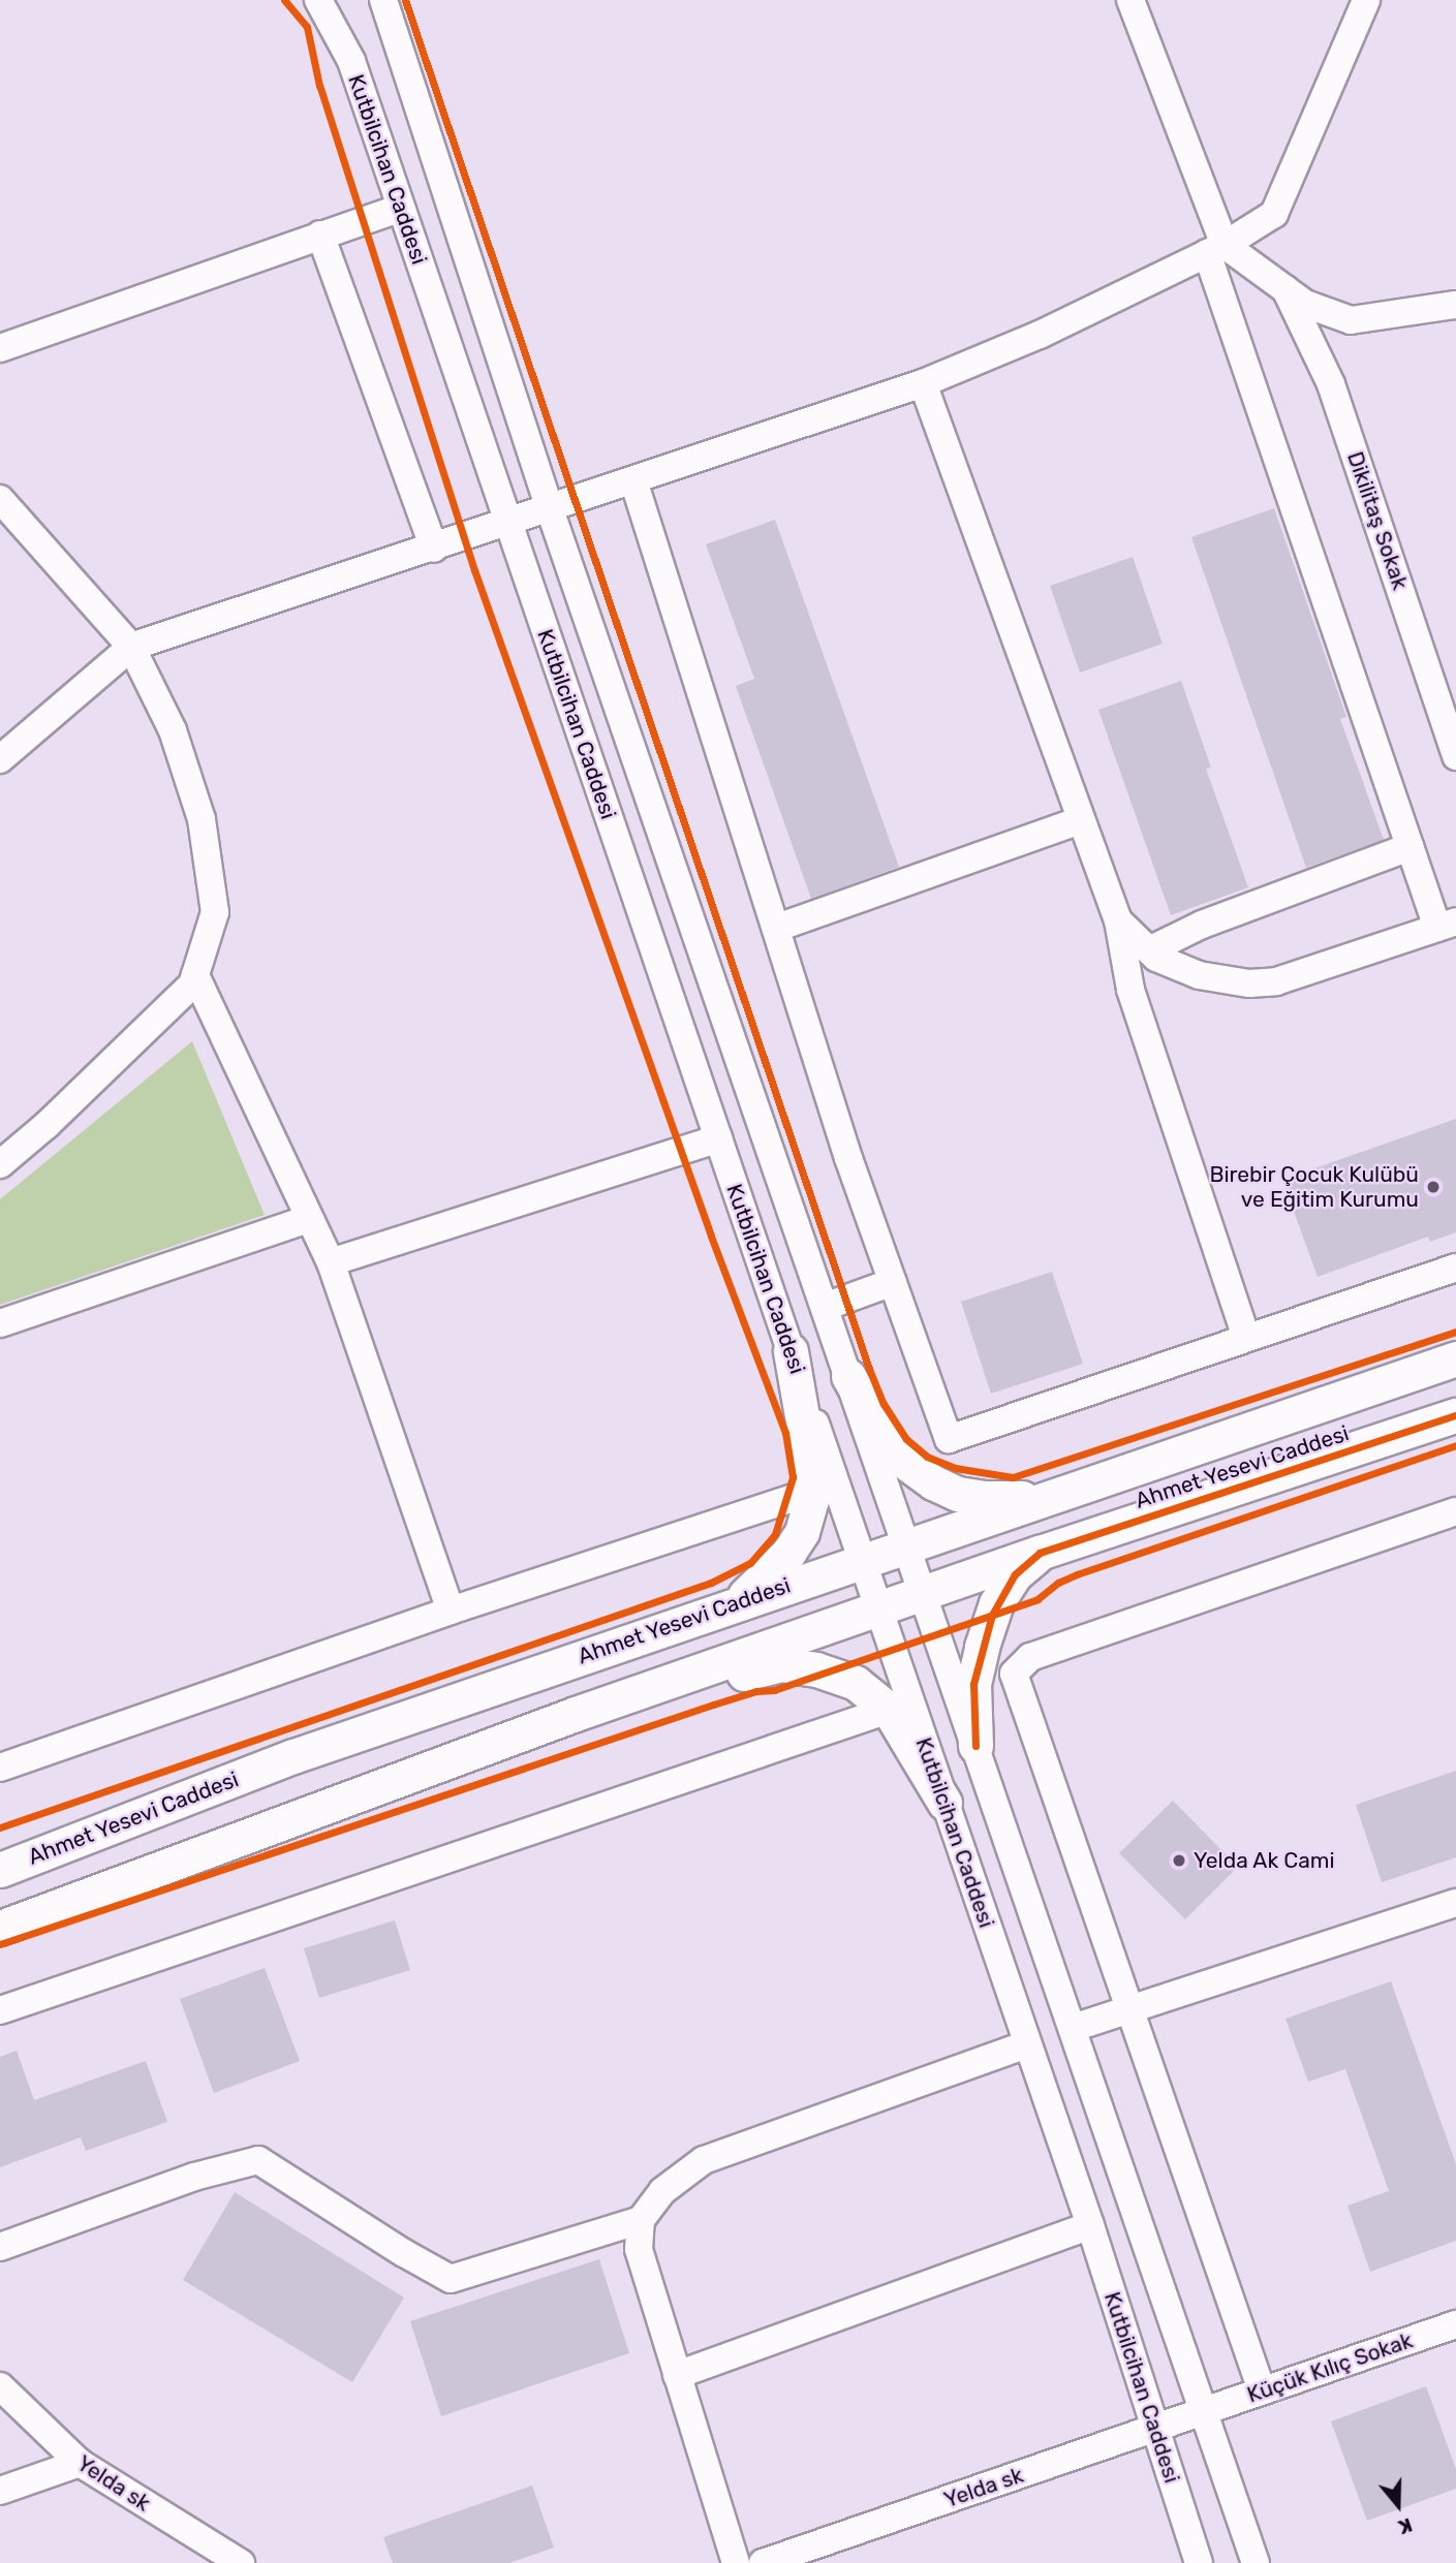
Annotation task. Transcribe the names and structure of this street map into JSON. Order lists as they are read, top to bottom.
{
  "streets": {
    "main road": ["Ahmet Yesevi Caddesi"],
    "street": [
      "Kutbilcihan Caddesi",
      "Dikilitaş Sokak",
      "Küçük Kılıç Sokak",
      "Yelda sk"
    ]
  },
  "crossings": [
    ["Kutbilcihan Caddesi", "Ahmet Yesevi Caddesi"],
    ["Kutbilcihan Caddesi", "Küçük Kılıç Sokak"],
    ["Kutbilcihan Caddesi", "Yelda sk"],
    ["Küçük Kılıç Sokak", "Yelda sk"]
  ],
  "places": ["Birebir Çocuk Kulübü ve Eğitim Kurumu", "Yelda Ak Cami"],
  "north": "bottom"
}
